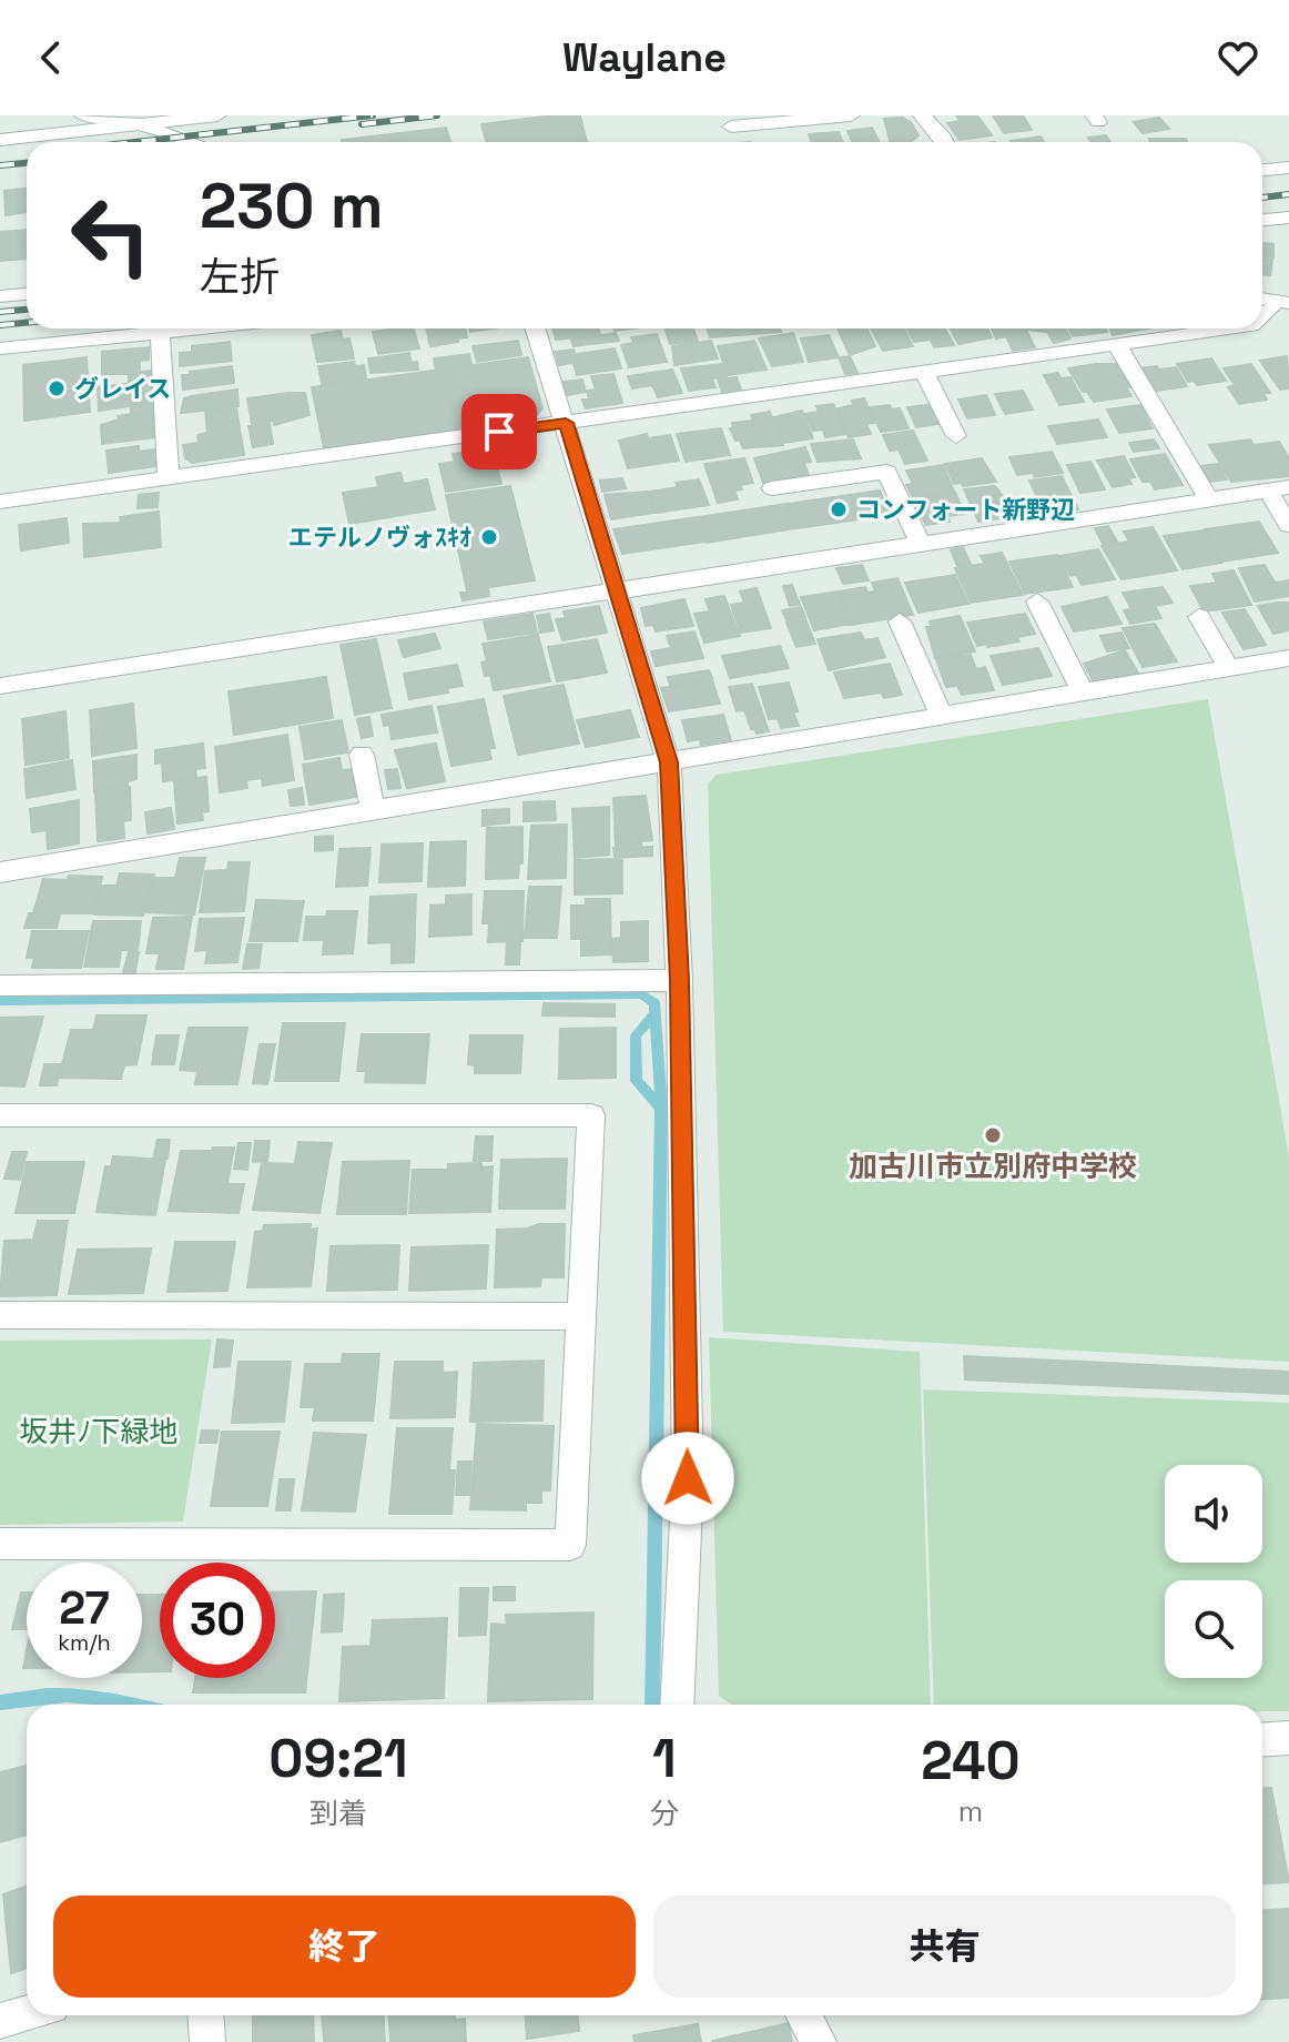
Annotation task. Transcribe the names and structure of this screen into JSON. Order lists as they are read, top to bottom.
{
  "parks": ["坂井ﾉ下緑地"],
  "places": [
    "グレイス",
    "コンフォート新野辺",
    "エテルノヴォｽｷｵ",
    "加古川市立別府中学校"
  ],
  "page": {
    "header": "Waylane",
    "turn": ["230 m", "左折"],
    "speed": "27 km/h",
    "limit": "30",
    "eta": [
      "09:21",
      "到着",
      "1",
      "分",
      "240",
      "m"
    ],
    "buttons": ["終了", "共有"]
  }
}
